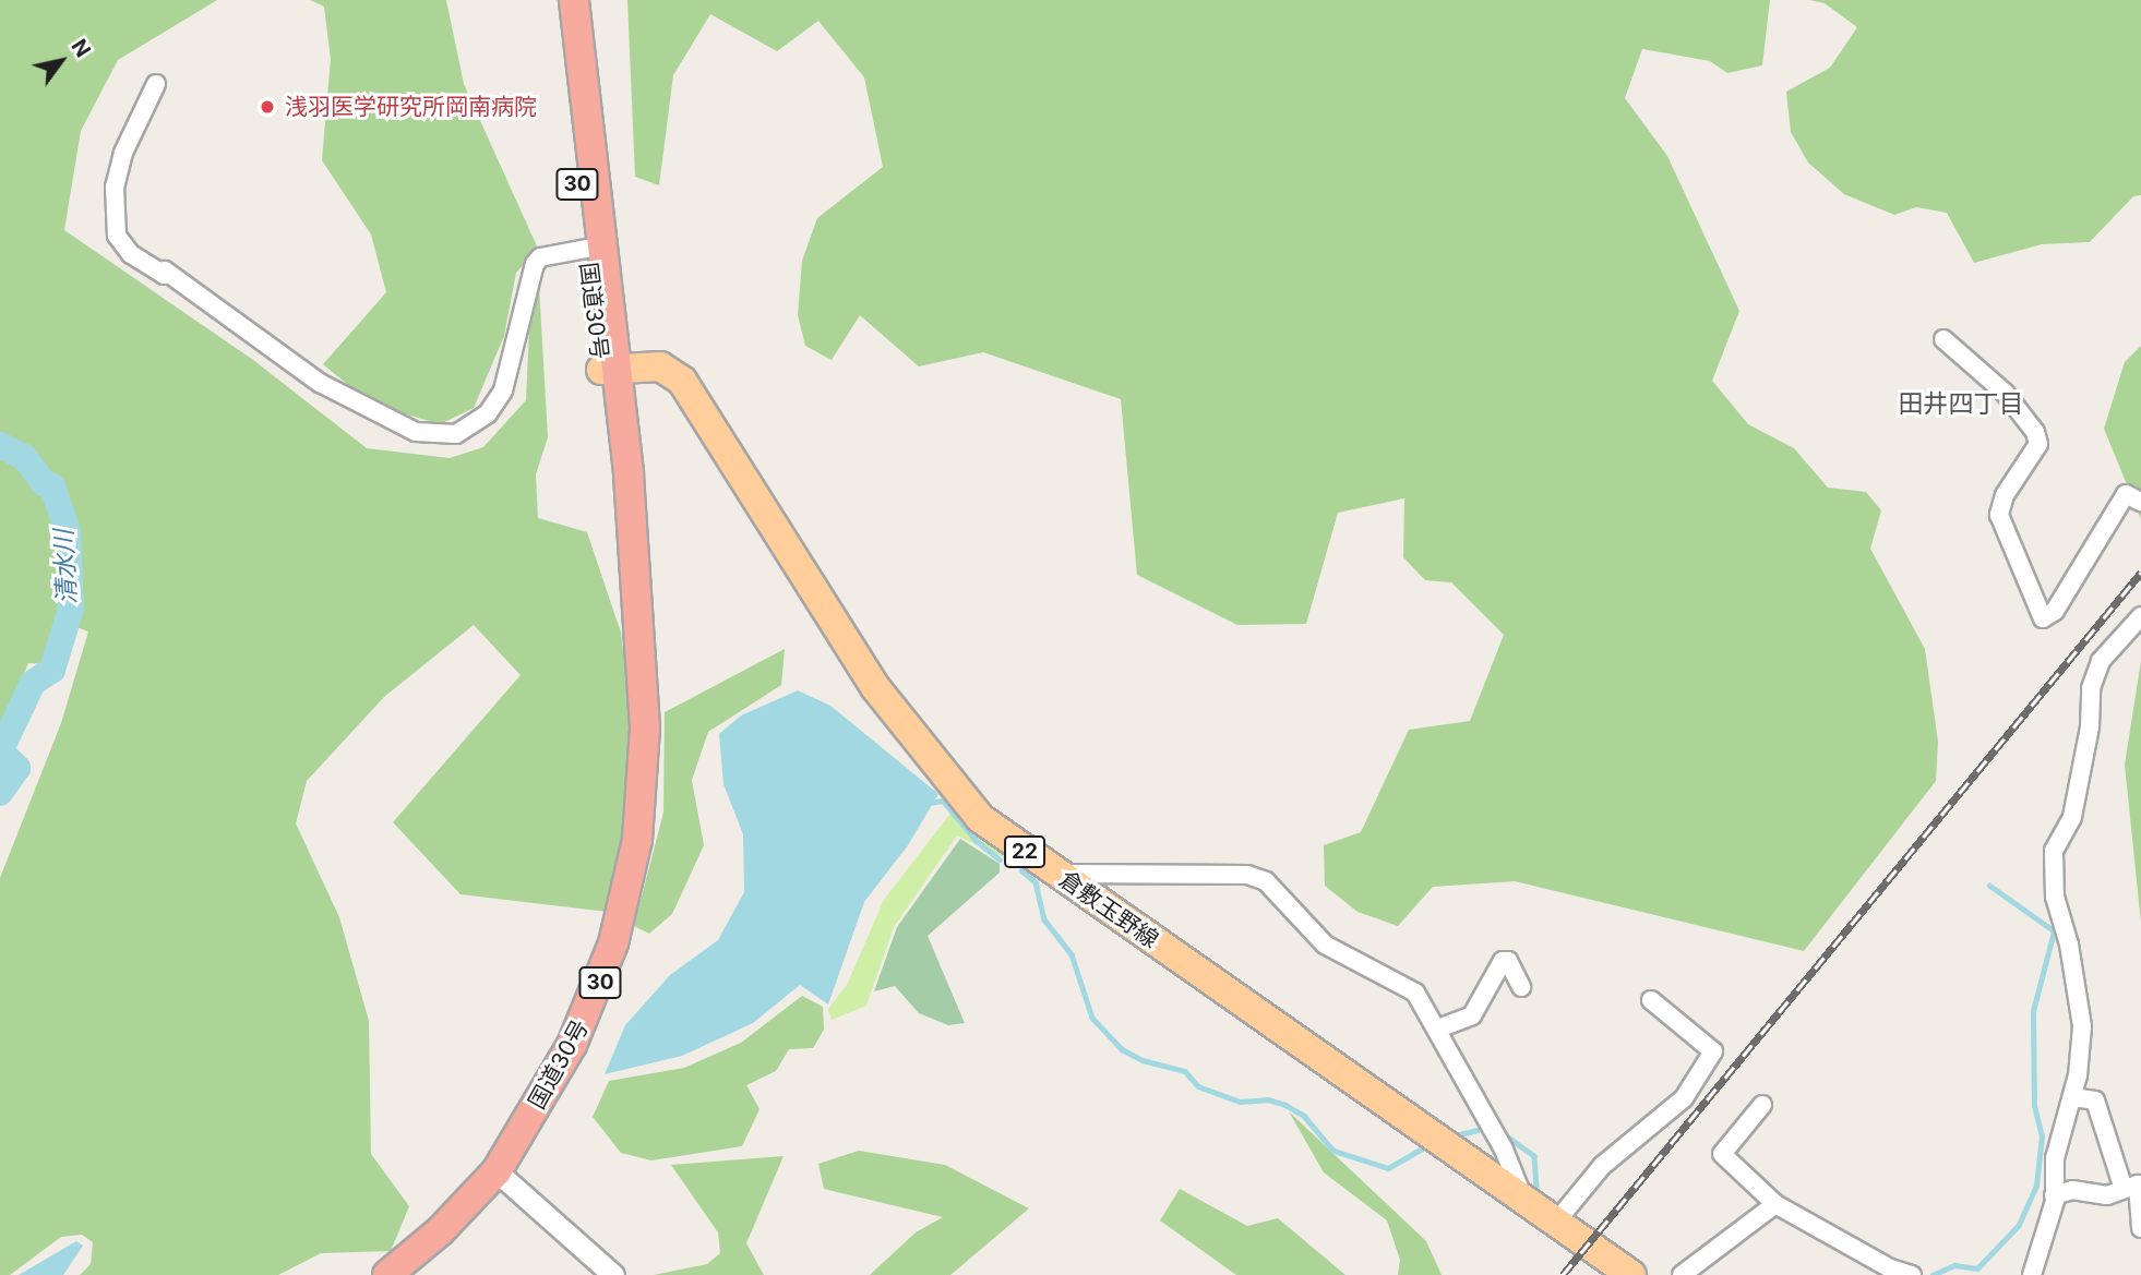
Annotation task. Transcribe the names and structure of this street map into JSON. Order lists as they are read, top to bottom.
{
  "streets": {
    "highway": ["30", "国道30号"],
    "main road": ["22", "倉敷玉野線"]
  },
  "crossings": [
    ["国道30号", "倉敷玉野線"]
  ],
  "districts": ["田井四丁目"],
  "water": ["清水川"],
  "places": ["浅羽医学研究所岡南病院"],
  "north": "top right"
}
